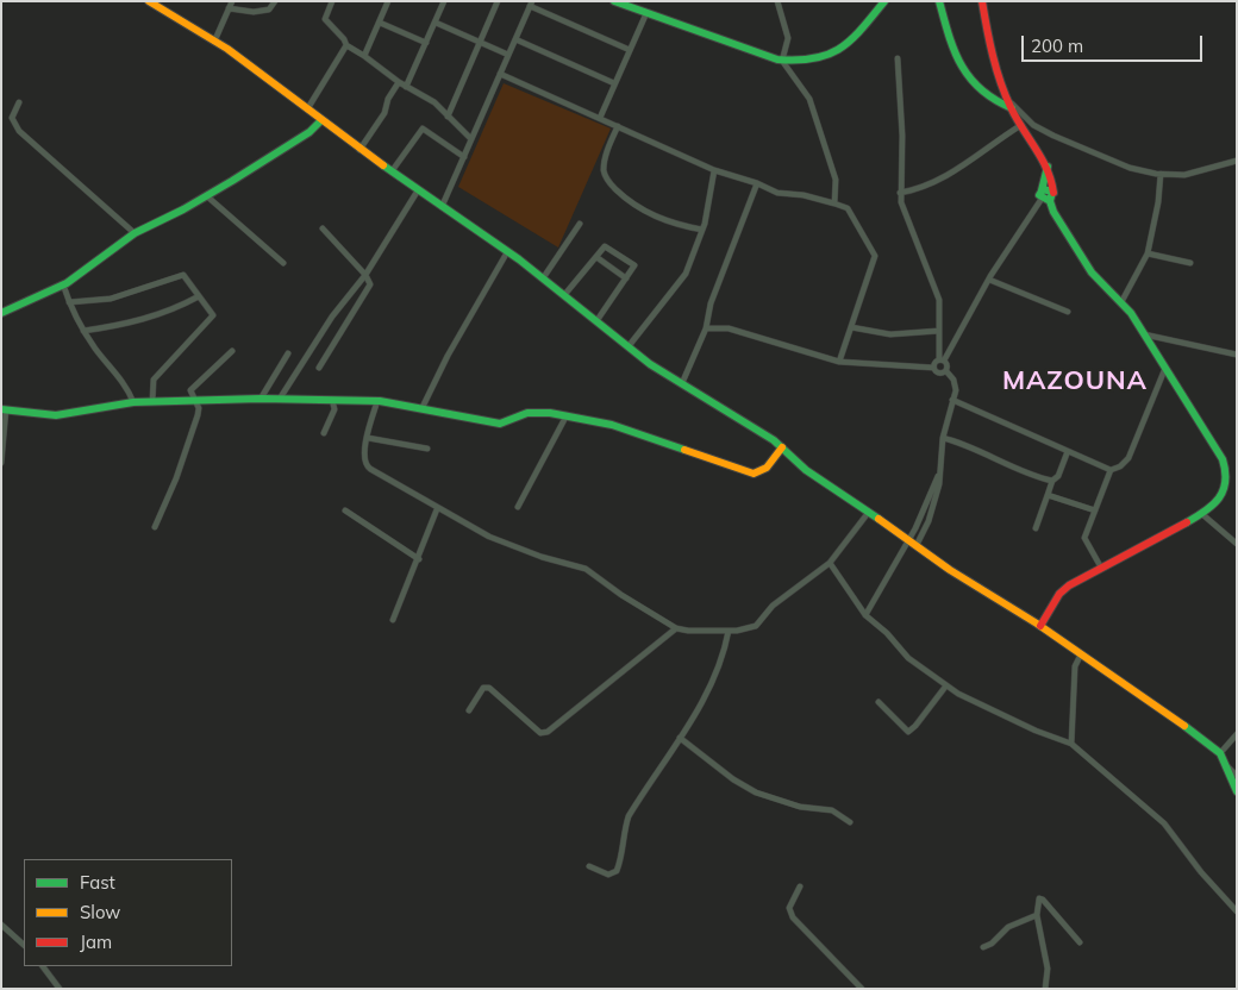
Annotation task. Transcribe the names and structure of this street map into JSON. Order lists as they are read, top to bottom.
{
  "districts": ["MAZOUNA"],
  "legend": ["Fast", "Slow", "Jam"],
  "scale_bar": "200 m"
}
